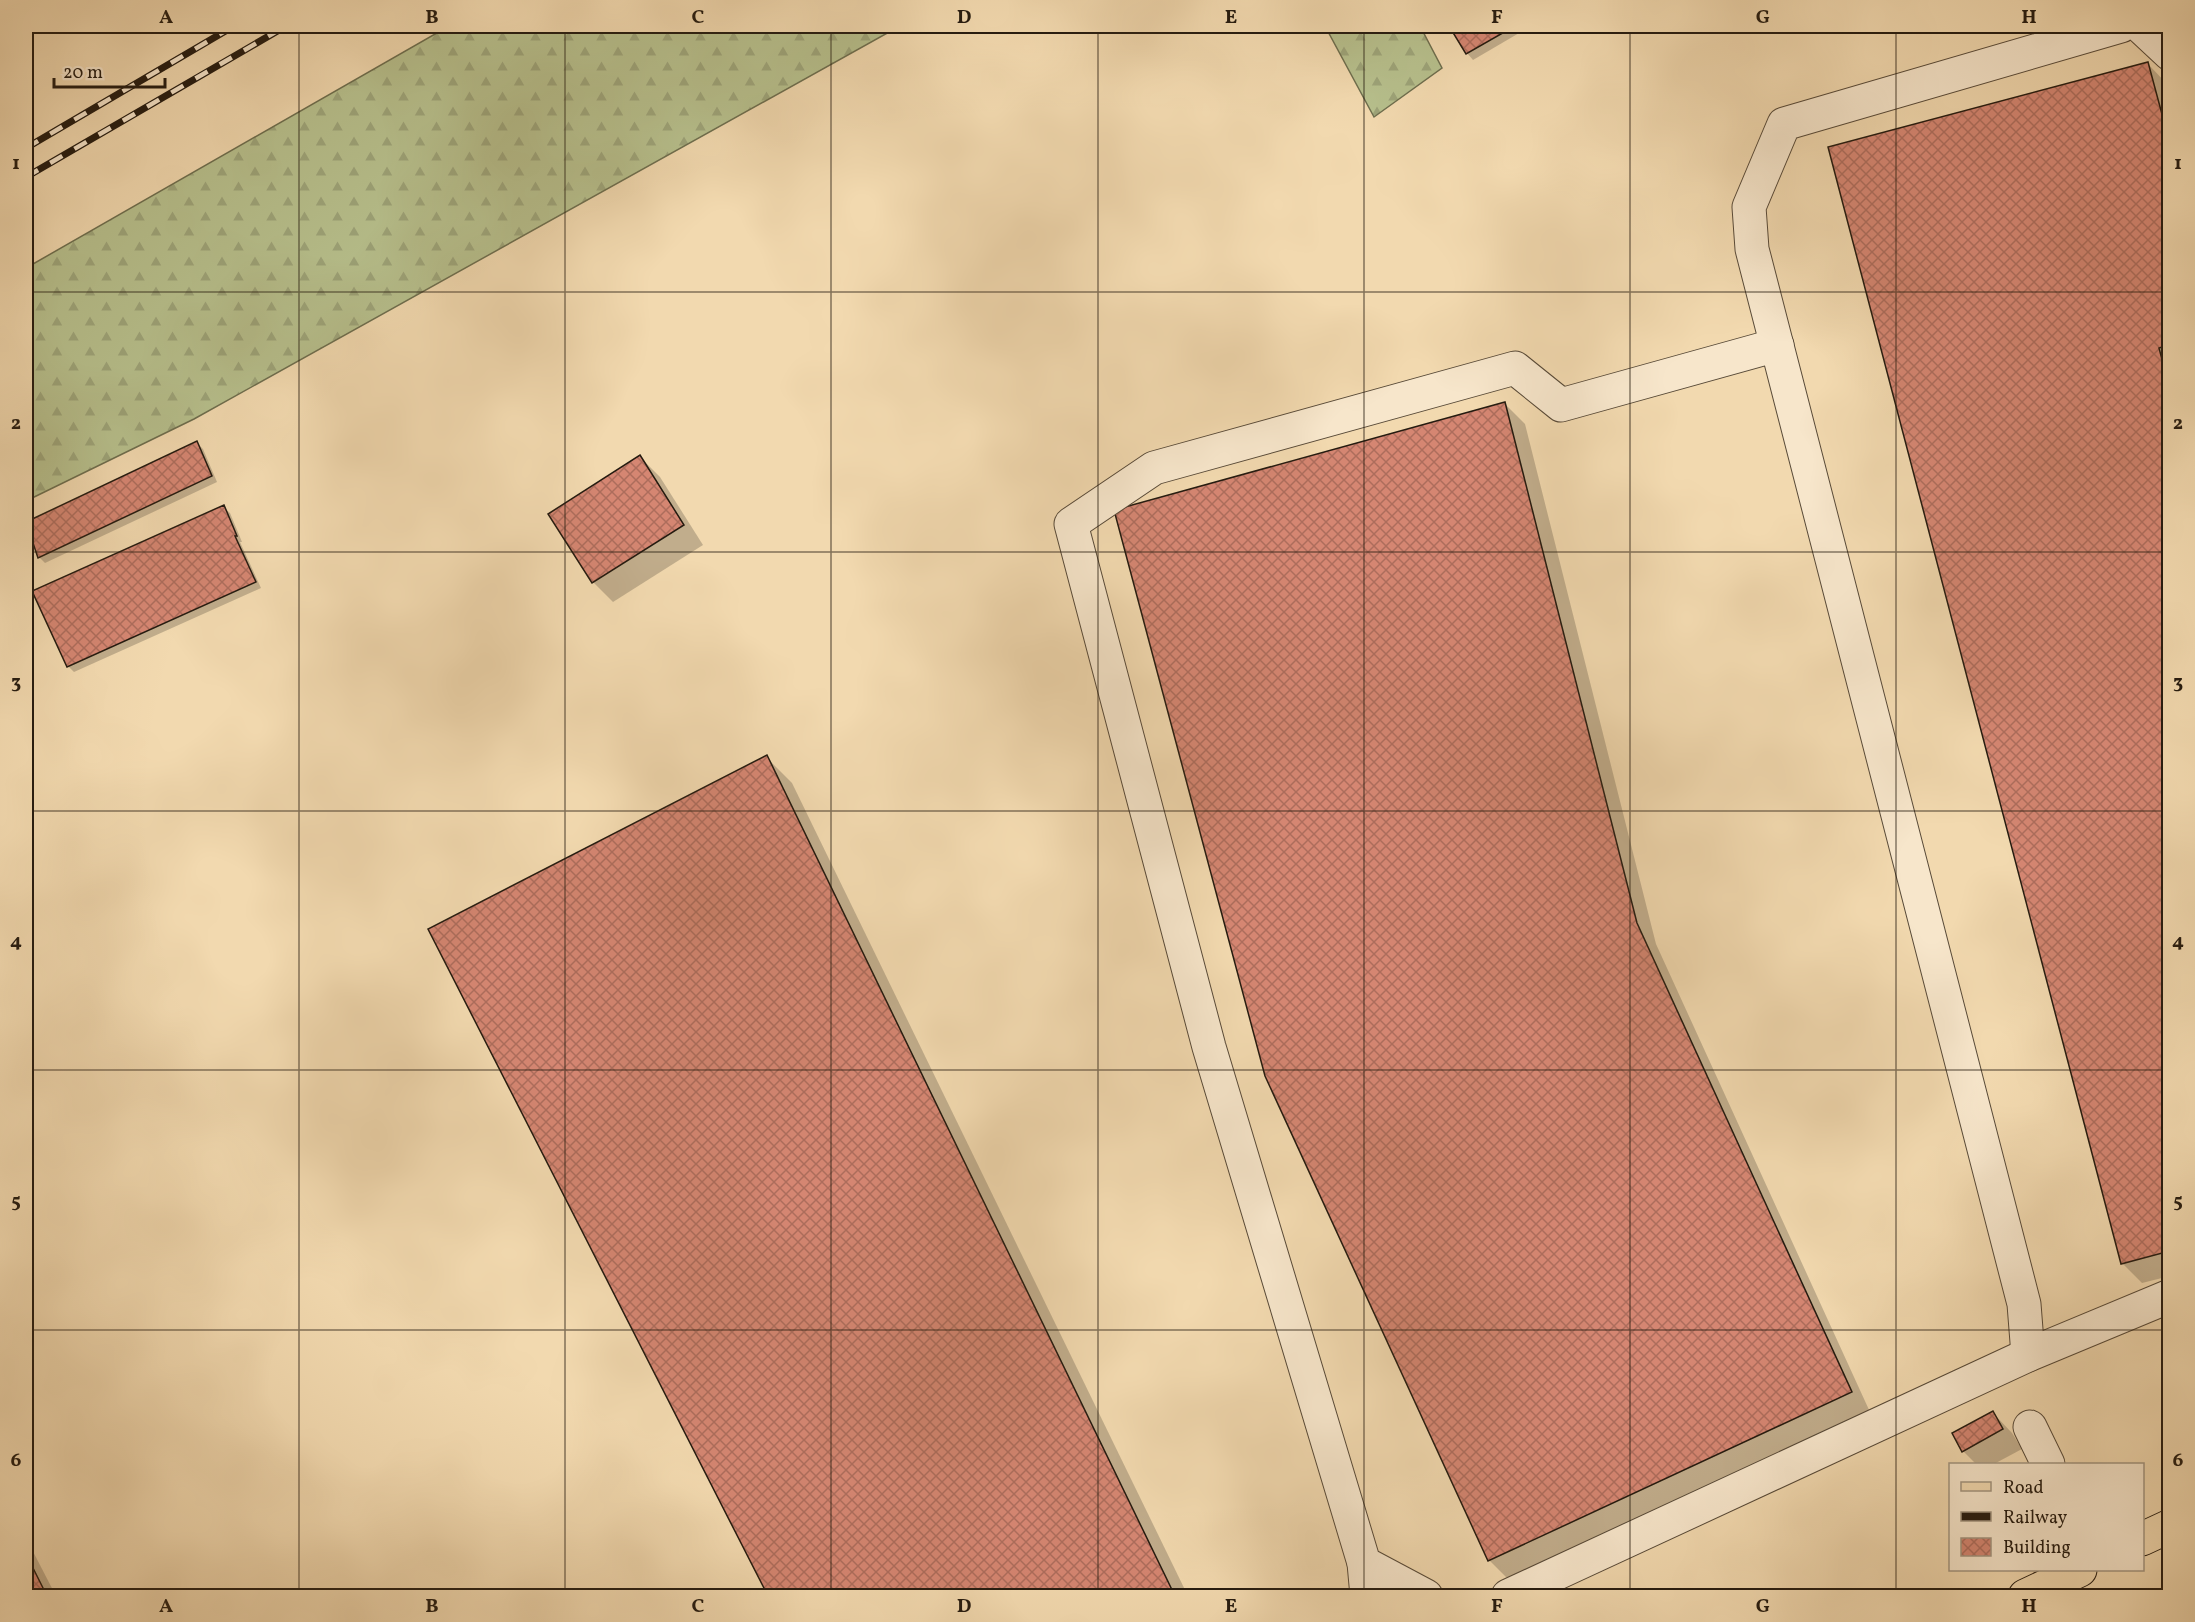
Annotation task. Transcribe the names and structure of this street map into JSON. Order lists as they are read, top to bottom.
{
  "legend": ["Road", "Railway", "Building"],
  "scale_bar": "20 m",
  "grid": {
    "columns": [
      "A",
      "B",
      "C",
      "D",
      "E",
      "F",
      "G",
      "H"
    ],
    "rows": [
      "1",
      "2",
      "3",
      "4",
      "5",
      "6"
    ]
  }
}
